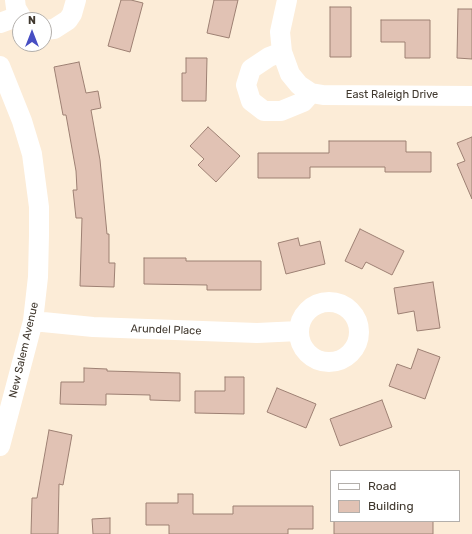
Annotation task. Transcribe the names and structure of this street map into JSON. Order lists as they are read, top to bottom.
{
  "streets": {
    "street": ["East Raleigh Drive", "Arundel Place", "New Salem Avenue"]
  },
  "crossings": [
    ["Arundel Place", "New Salem Avenue"]
  ],
  "legend": ["Road", "Building"],
  "north": "top"
}
